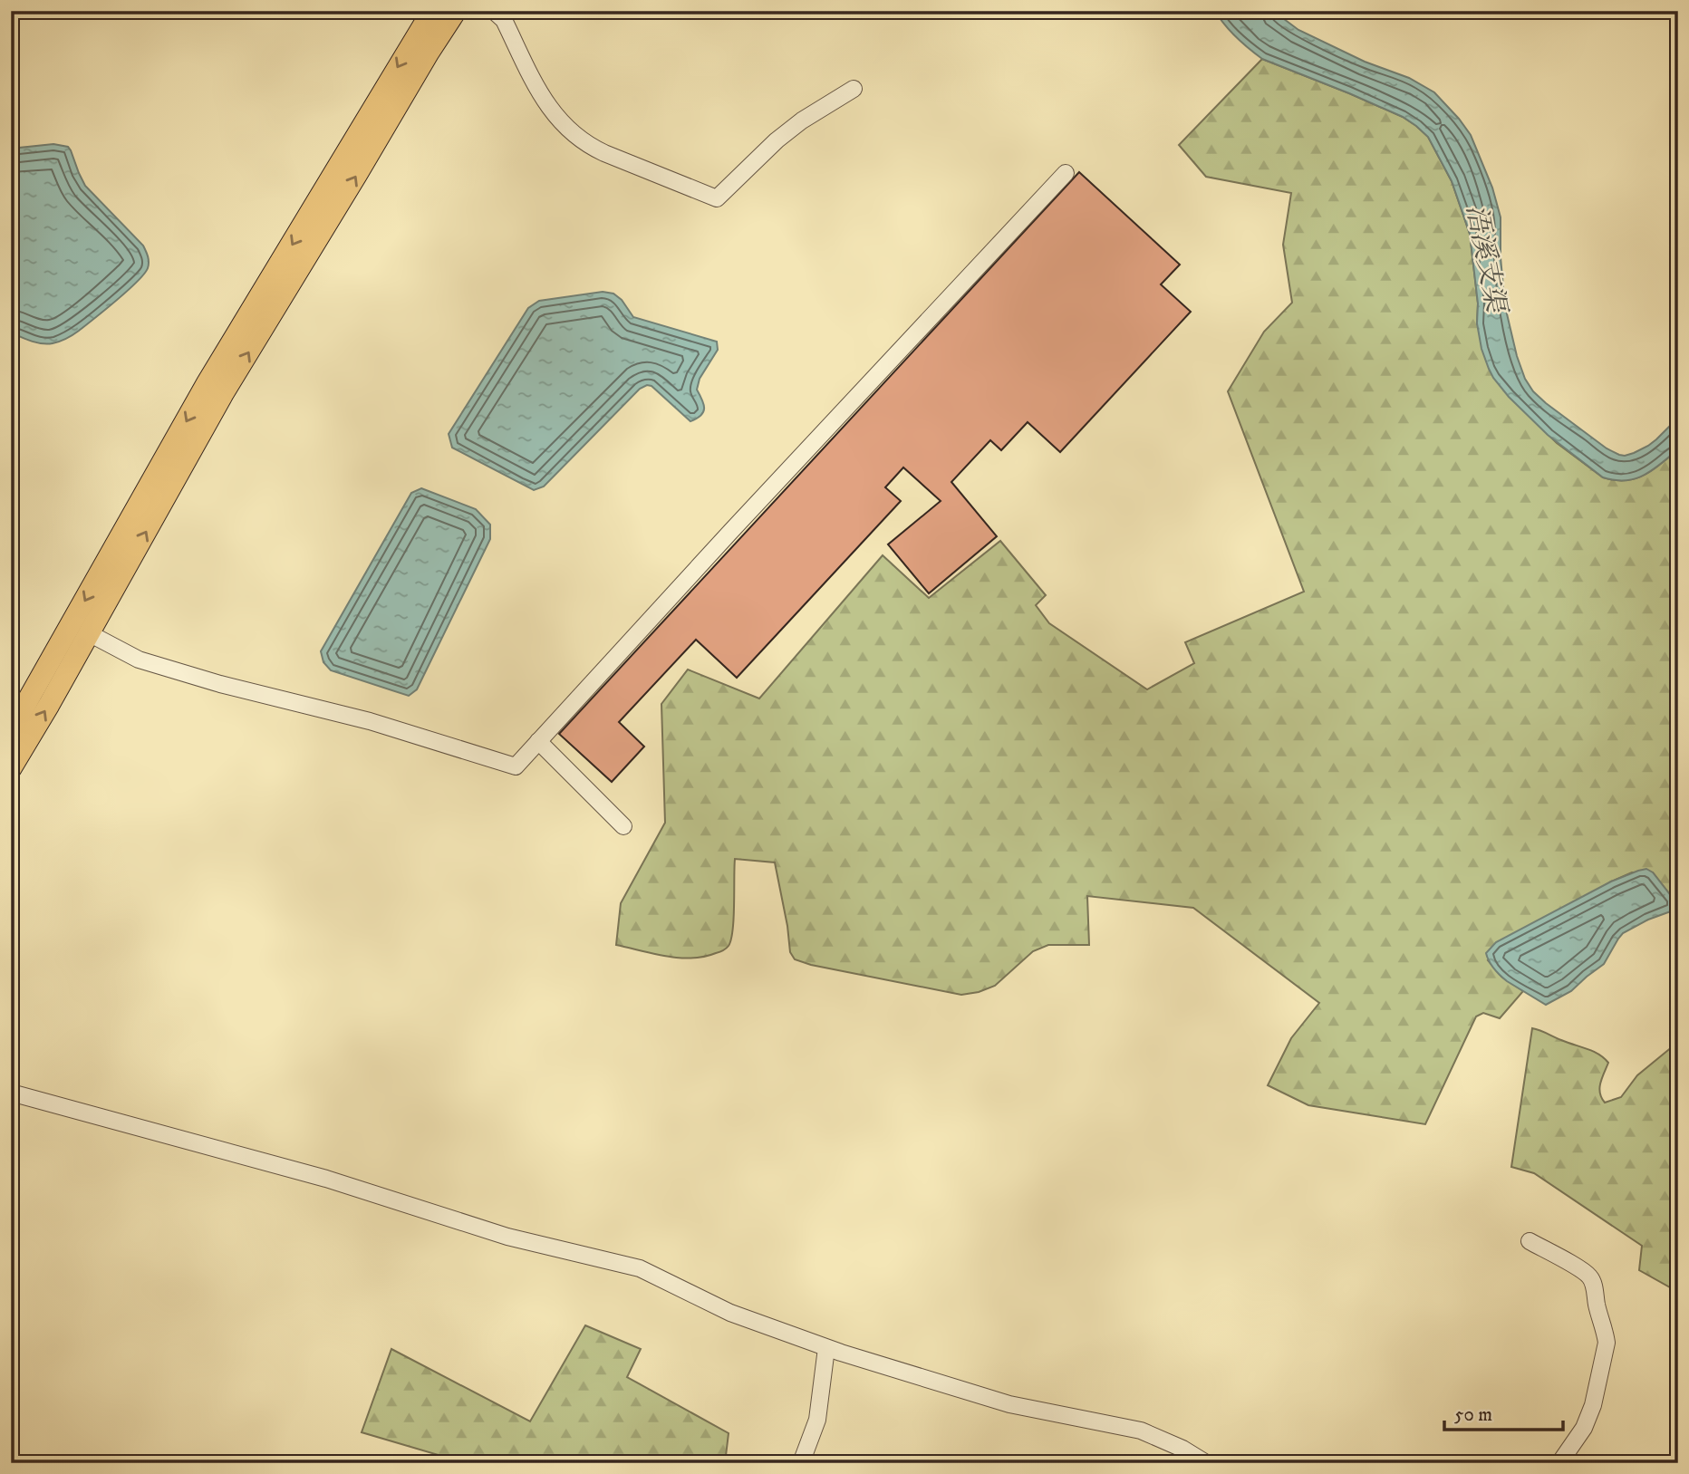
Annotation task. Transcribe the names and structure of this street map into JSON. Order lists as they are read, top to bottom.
{
  "water": ["浯溪支渠"],
  "scale_bar": "50 m"
}
